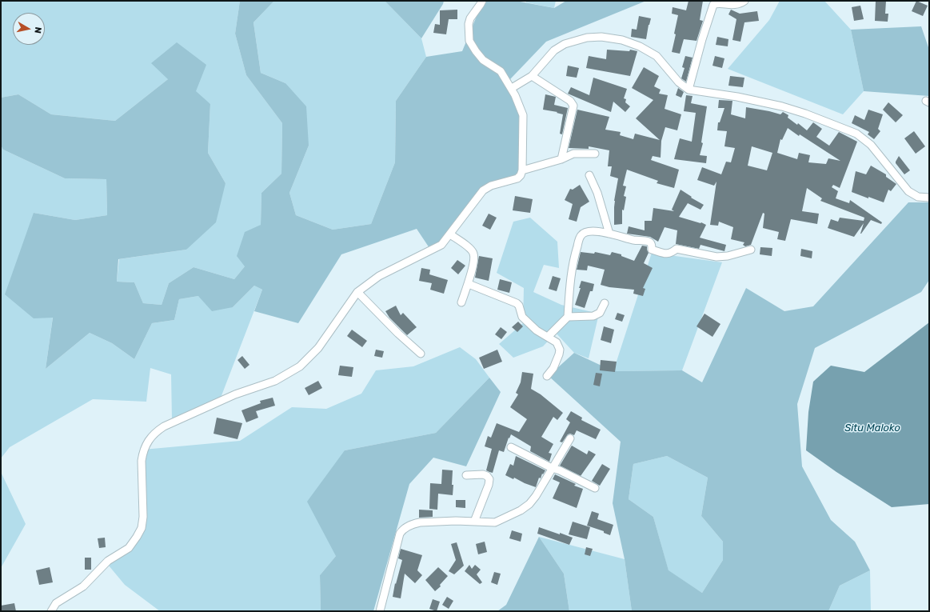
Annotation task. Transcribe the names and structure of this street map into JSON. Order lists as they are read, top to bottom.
{
  "water": ["Situ Maloko"],
  "north": "right"
}
